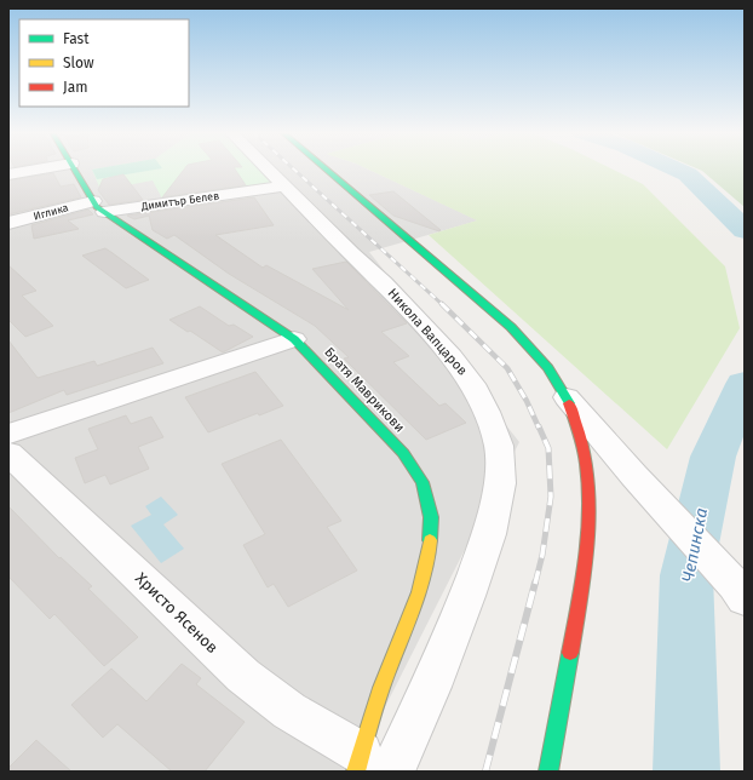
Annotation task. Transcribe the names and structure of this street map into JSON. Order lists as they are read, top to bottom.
{
  "streets": {
    "street": [
      "Димитър Белев",
      "Иглика",
      "Никола Вапцаров",
      "Братя Маврикови",
      "Христо Ясенов"
    ]
  },
  "crossings": [
    ["Димитър Белев", "Иглика"],
    ["Димитър Белев", "Никола Вапцаров"],
    ["Димитър Белев", "Братя Маврикови"],
    ["Иглика", "Братя Маврикови"],
    ["Братя Маврикови", "Христо Ясенов"]
  ],
  "water": ["Чепинска"],
  "legend": ["Fast", "Slow", "Jam"]
}
